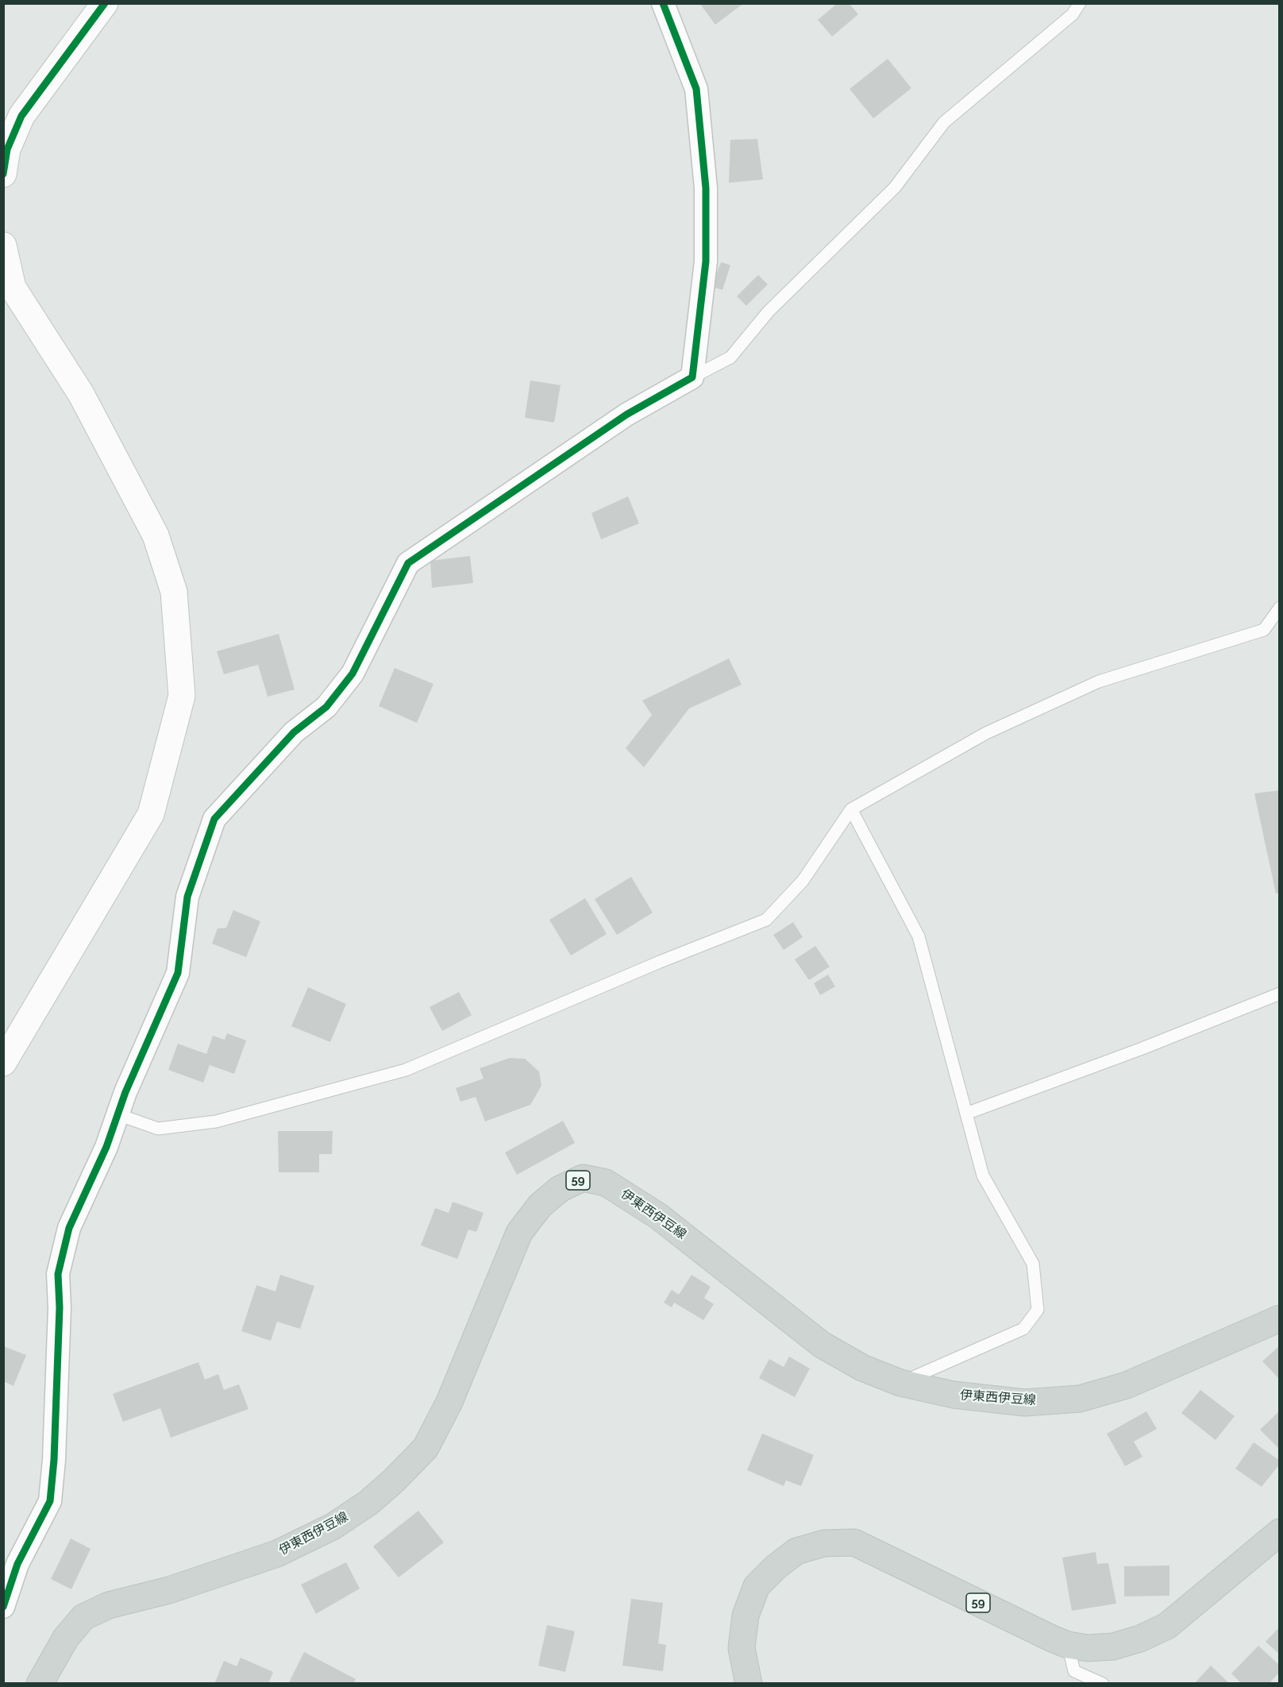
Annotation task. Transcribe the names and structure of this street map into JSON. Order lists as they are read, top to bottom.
{
  "streets": {
    "main road": ["59", "伊東西伊豆線"]
  }
}
